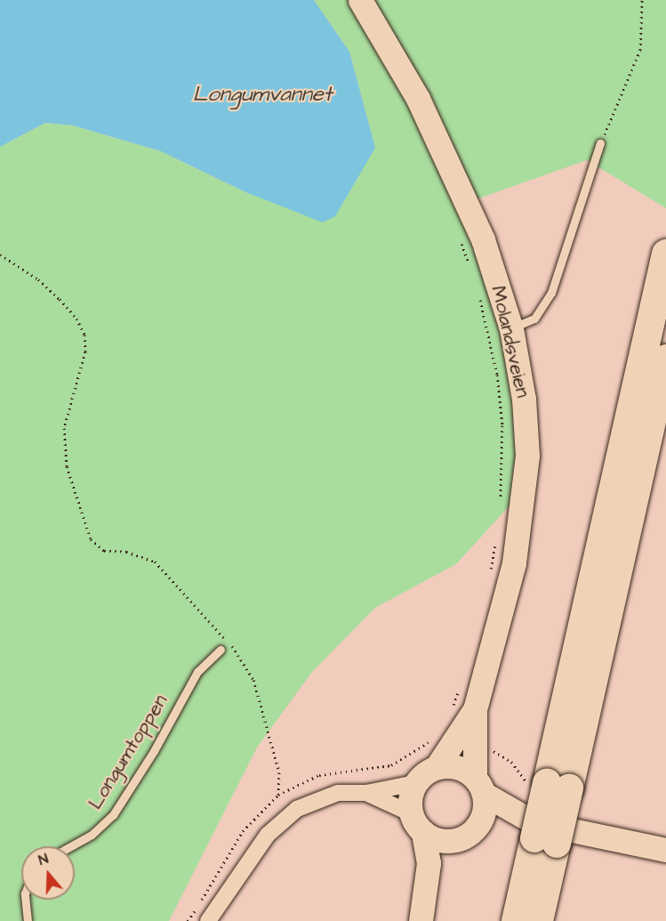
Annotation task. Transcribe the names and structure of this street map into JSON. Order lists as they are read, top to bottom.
{
  "streets": {
    "main road": ["Molandsveien"],
    "lane": ["Longumtoppen"]
  },
  "water": ["Longumvannet"],
  "north": "top"
}
